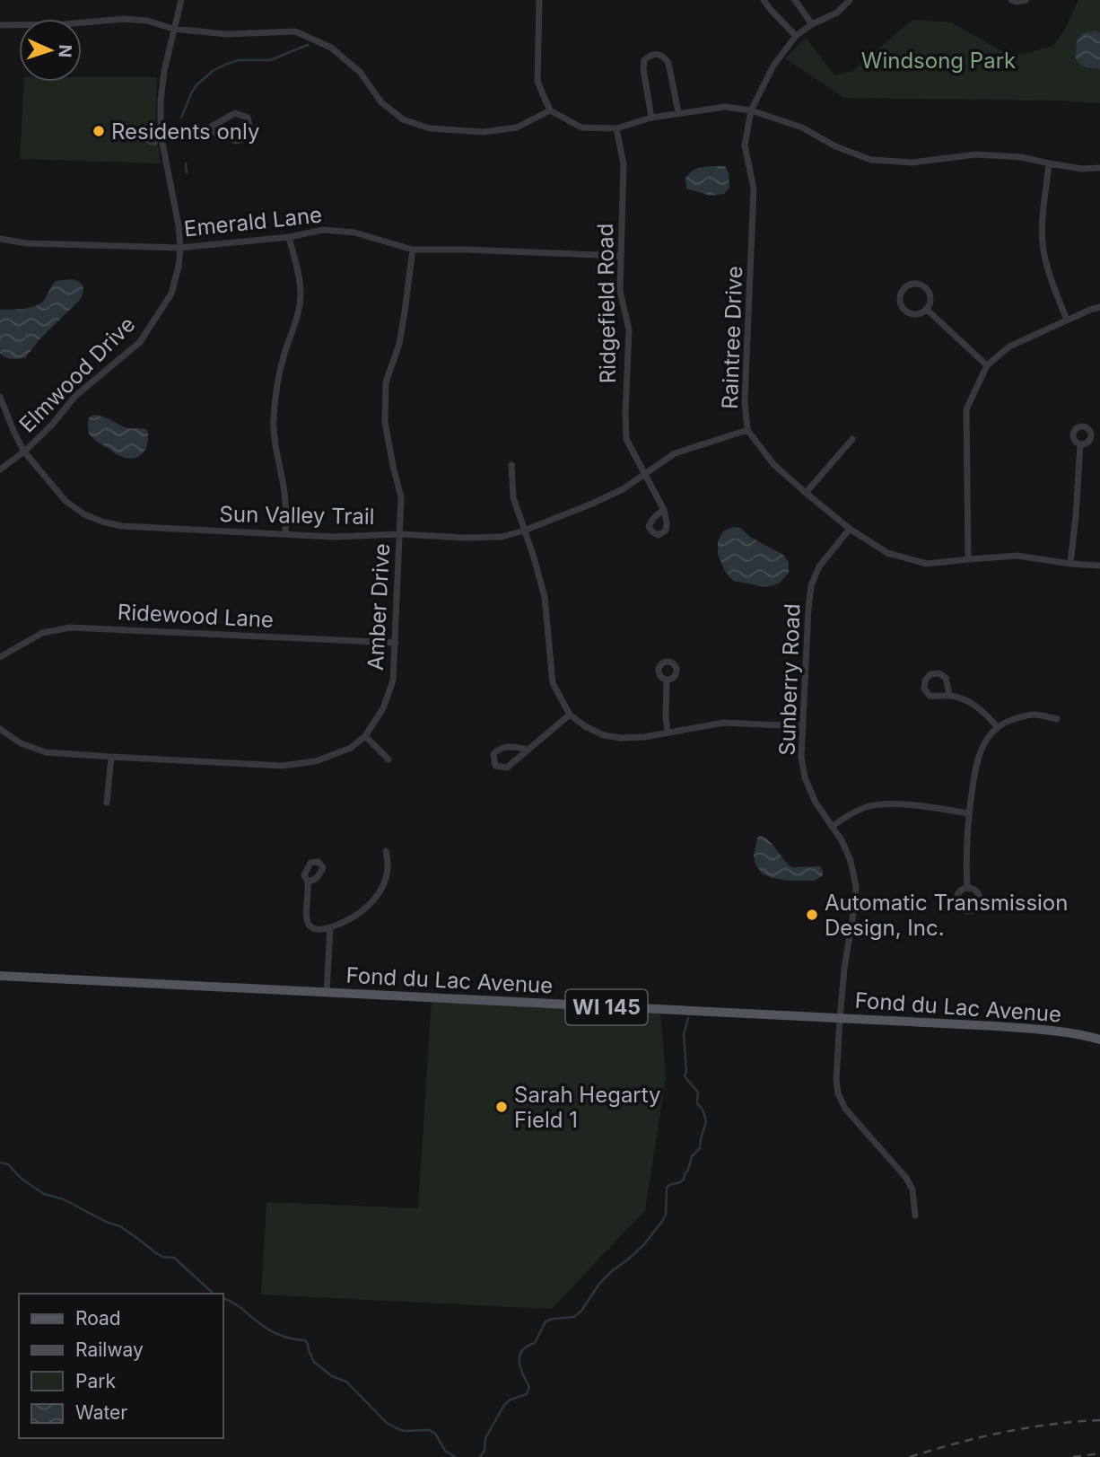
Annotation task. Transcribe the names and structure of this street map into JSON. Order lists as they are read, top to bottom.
{
  "streets": {
    "main road": ["Fond du Lac Avenue", "WI 145"],
    "street": [
      "Emerald Lane",
      "Ridgefield Road",
      "Raintree Drive",
      "Elmwood Drive",
      "Sun Valley Trail",
      "Amber Drive",
      "Ridewood Lane",
      "Sunberry Road"
    ]
  },
  "crossings": [
    ["Emerald Lane", "Ridgefield Road"],
    ["Emerald Lane", "Elmwood Drive"],
    ["Emerald Lane", "Amber Drive"],
    ["Ridgefield Road", "Sun Valley Trail"],
    ["Raintree Drive", "Sun Valley Trail"],
    ["Raintree Drive", "Sunberry Road"],
    ["Elmwood Drive", "Sun Valley Trail"],
    ["Sun Valley Trail", "Amber Drive"],
    ["Amber Drive", "Ridewood Lane"],
    ["Sunberry Road", "Fond du Lac Avenue"]
  ],
  "parks": ["Windsong Park"],
  "places": ["Residents only", "Automatic Transmission Design, Inc.", "Sarah Hegarty Field 1"],
  "legend": [
    "Road",
    "Railway",
    "Park",
    "Water"
  ],
  "north": "right"
}
